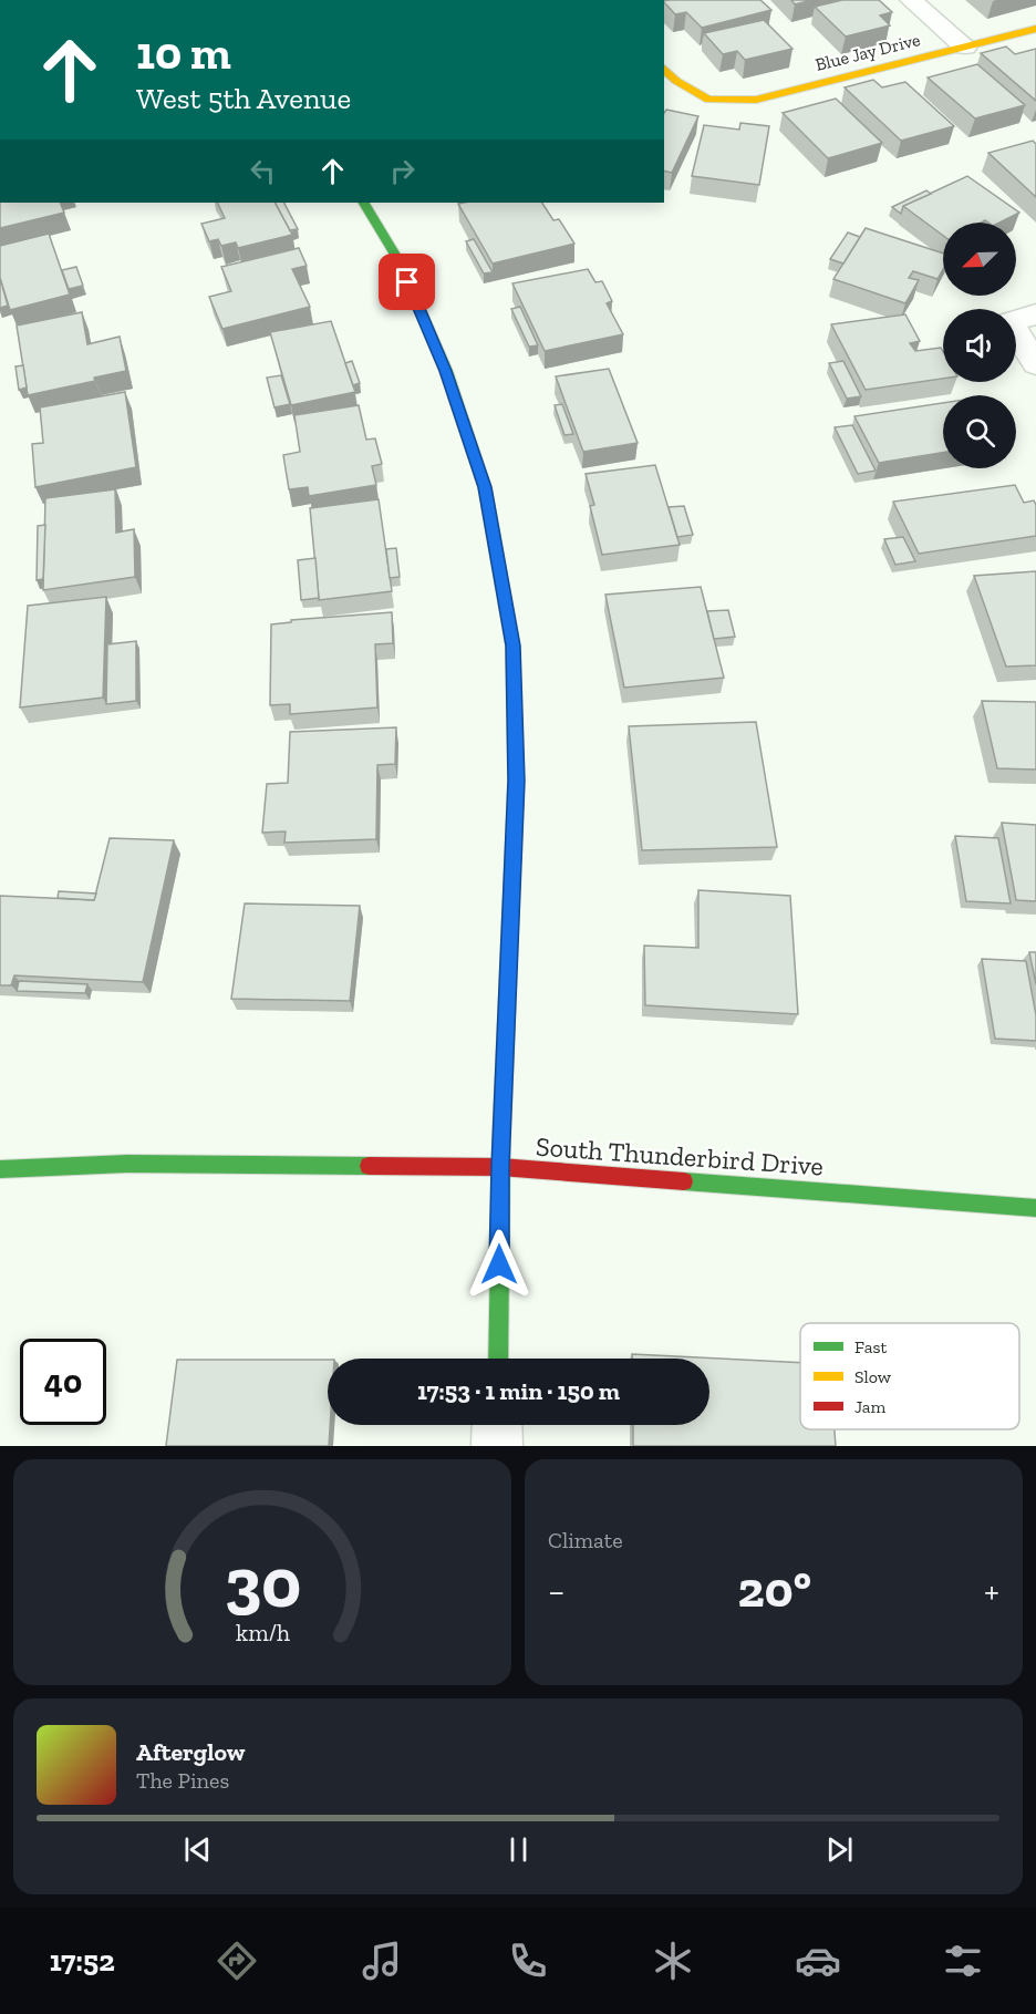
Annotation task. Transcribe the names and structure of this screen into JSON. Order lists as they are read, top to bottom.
{
  "streets": {
    "street": ["Blue Jay Drive", "South Thunderbird Drive"]
  },
  "legend": ["Fast", "Slow", "Jam"],
  "north": "bottom left",
  "page": {
    "turn": ["10 m", "West 5th Avenue"],
    "limit": "40",
    "trip": "17:53 · 1 min · 150 m",
    "tile": "Climate",
    "heat": ["−", "20°", "+"],
    "song": ["Afterglow", "The Pines"],
    "tabs": "17:52",
    "gauge": ["30", "km/h"]
  }
}
